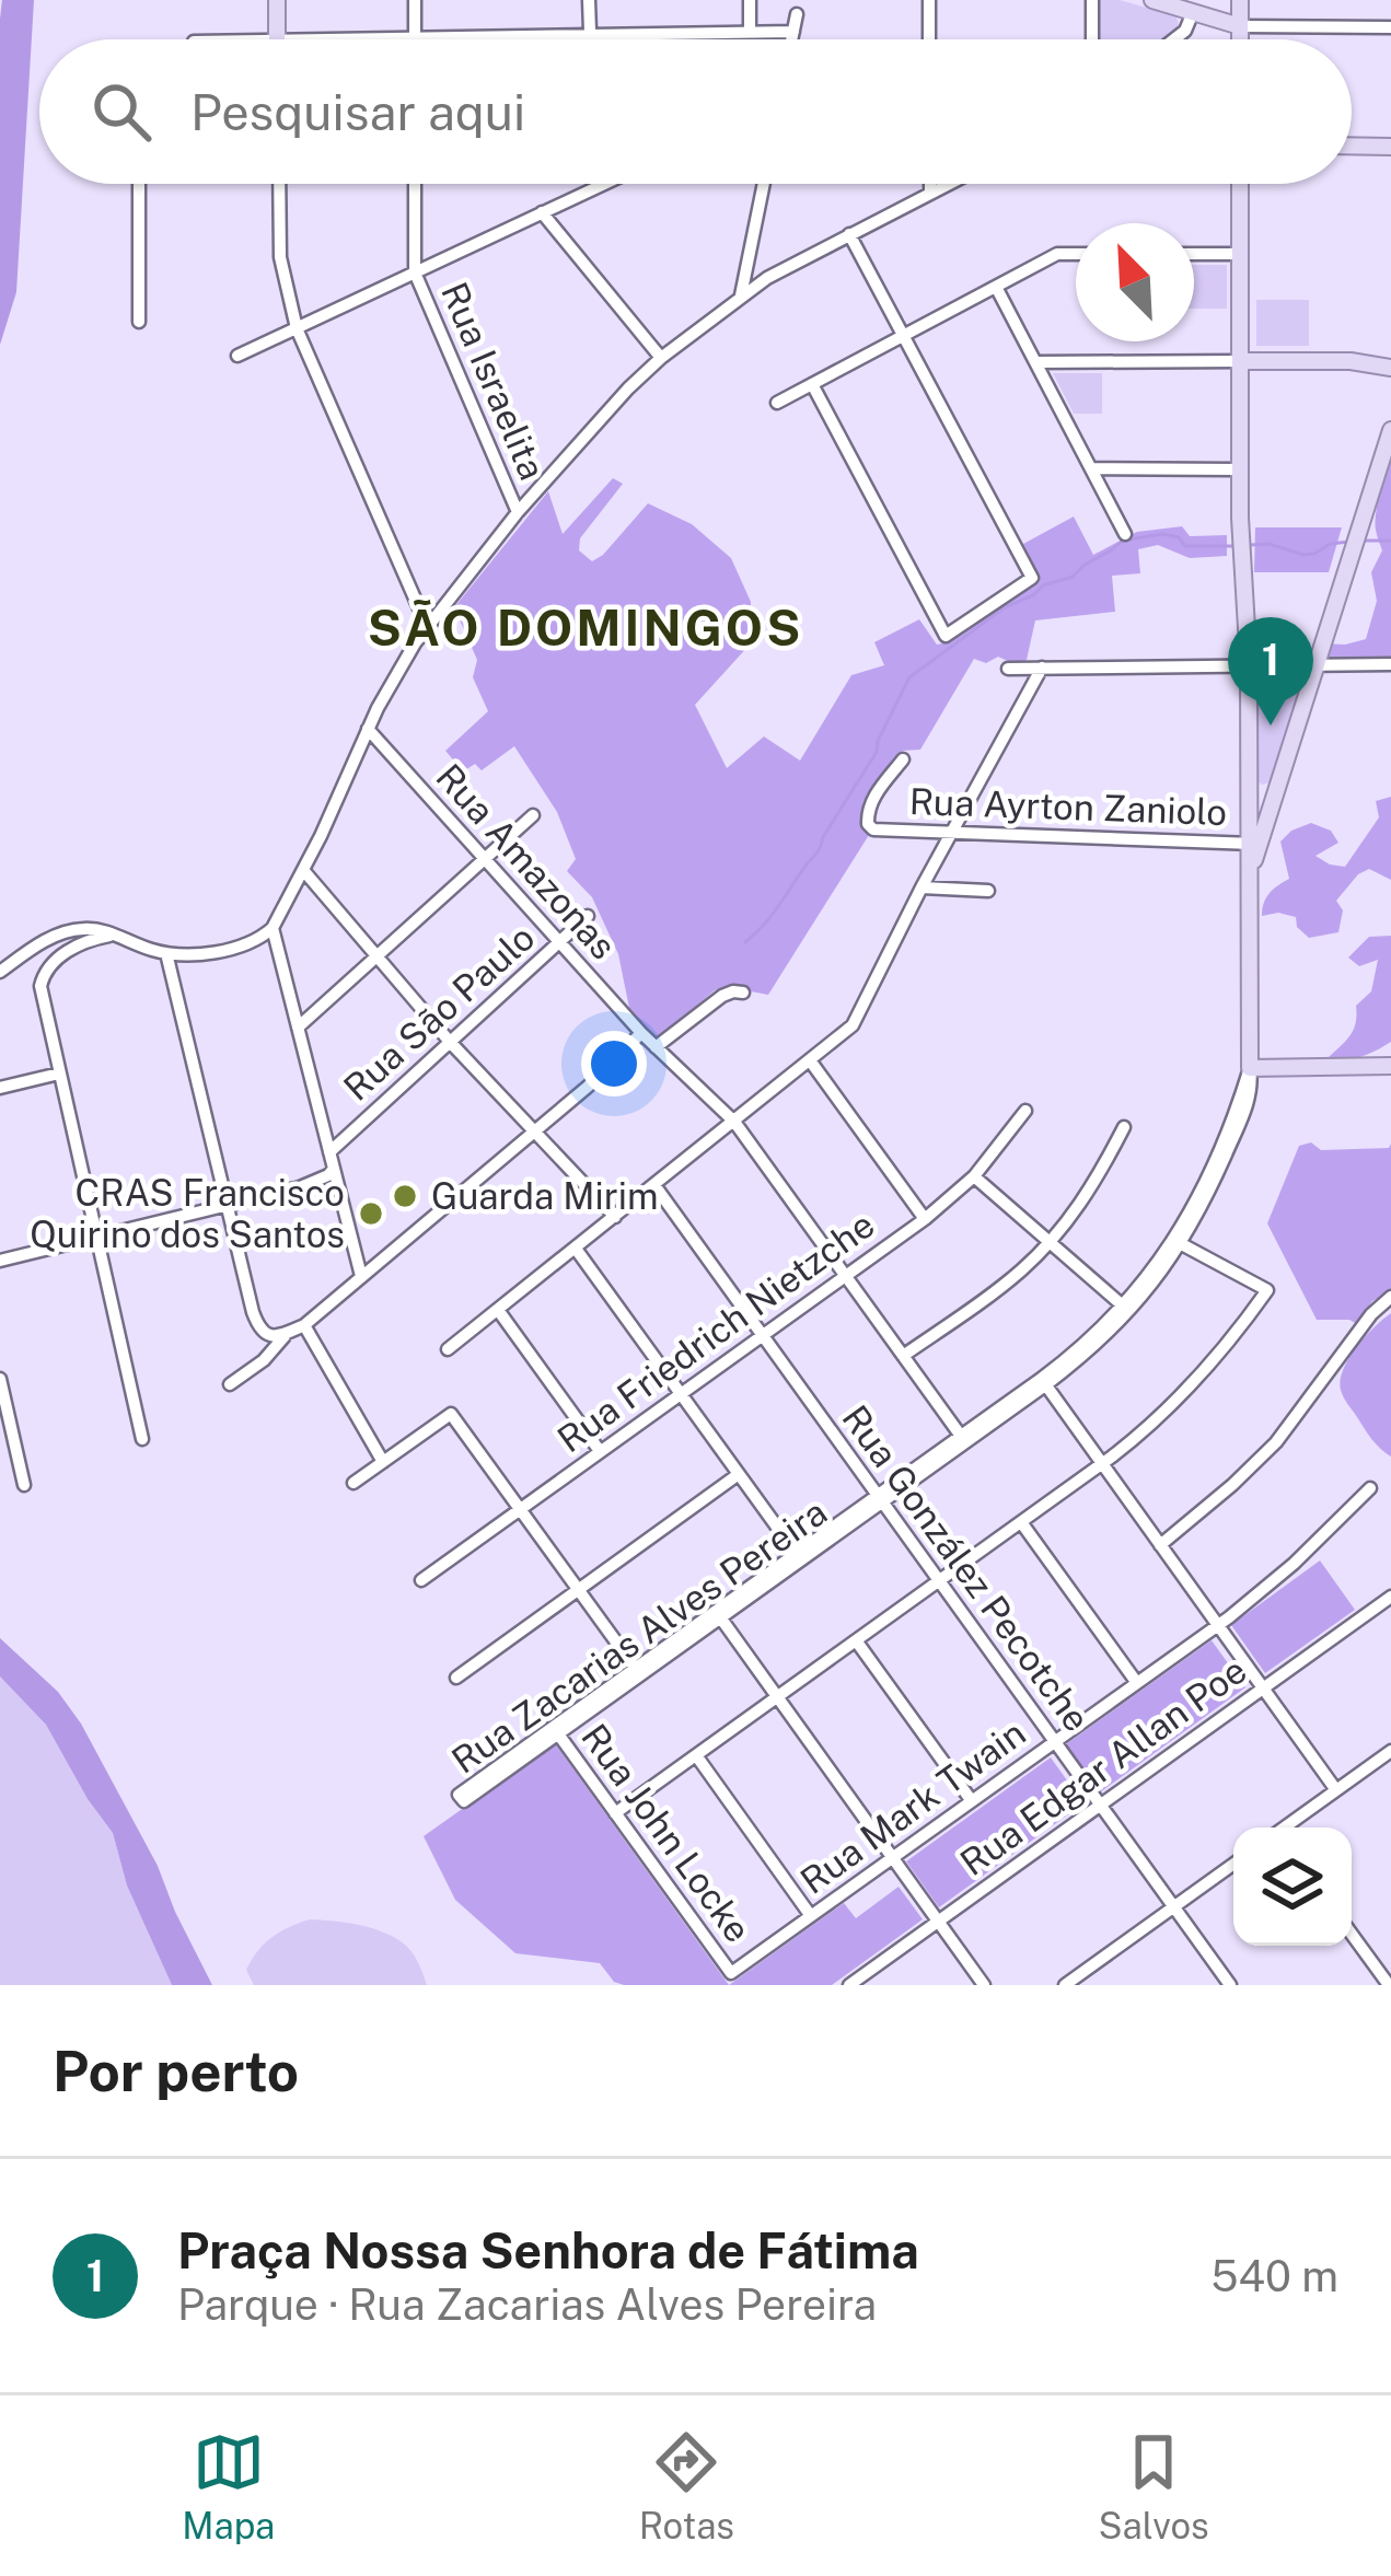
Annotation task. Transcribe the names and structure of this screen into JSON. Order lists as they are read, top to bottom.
{
  "streets": {
    "main road": ["Rua Zacarias Alves Pereira"],
    "street": [
      "Rua Israelita",
      "Rua Ayrton Zaniolo",
      "Rua Amazonas",
      "Rua São Paulo",
      "Rua Friedrich Nietzche",
      "Rua González Pecotche",
      "Rua Edgar Allan Poe",
      "Rua Mark Twain",
      "Rua John Locke"
    ]
  },
  "crossings": [
    ["Rua Ayrton Zaniolo", "Rua Zacarias Alves Pereira"],
    ["Rua Amazonas", "Rua São Paulo"],
    ["Rua Amazonas", "Rua Friedrich Nietzche"],
    ["Rua Amazonas", "Rua Zacarias Alves Pereira"],
    ["Rua Friedrich Nietzche", "Rua González Pecotche"],
    ["Rua González Pecotche", "Rua Zacarias Alves Pereira"],
    ["Rua González Pecotche", "Rua Edgar Allan Poe"],
    ["Rua González Pecotche", "Rua Mark Twain"],
    ["Rua Zacarias Alves Pereira", "Rua John Locke"],
    ["Rua Mark Twain", "Rua John Locke"]
  ],
  "districts": ["SÃO DOMINGOS"],
  "places": ["Guarda Mirim", "CRAS Francisco Quirino dos Santos"],
  "north": "top left",
  "page": {
    "search": "Pesquisar aqui",
    "pins": "1",
    "heading": "Por perto",
    "list": [
      {
        "mark": "1",
        "name": "Praça Nossa Senhora de Fátima",
        "note": "Parque · Rua Zacarias Alves Pereira",
        "value": "540 m"
      }
    ],
    "nav": ["Mapa", "Rotas", "Salvos"]
  }
}
